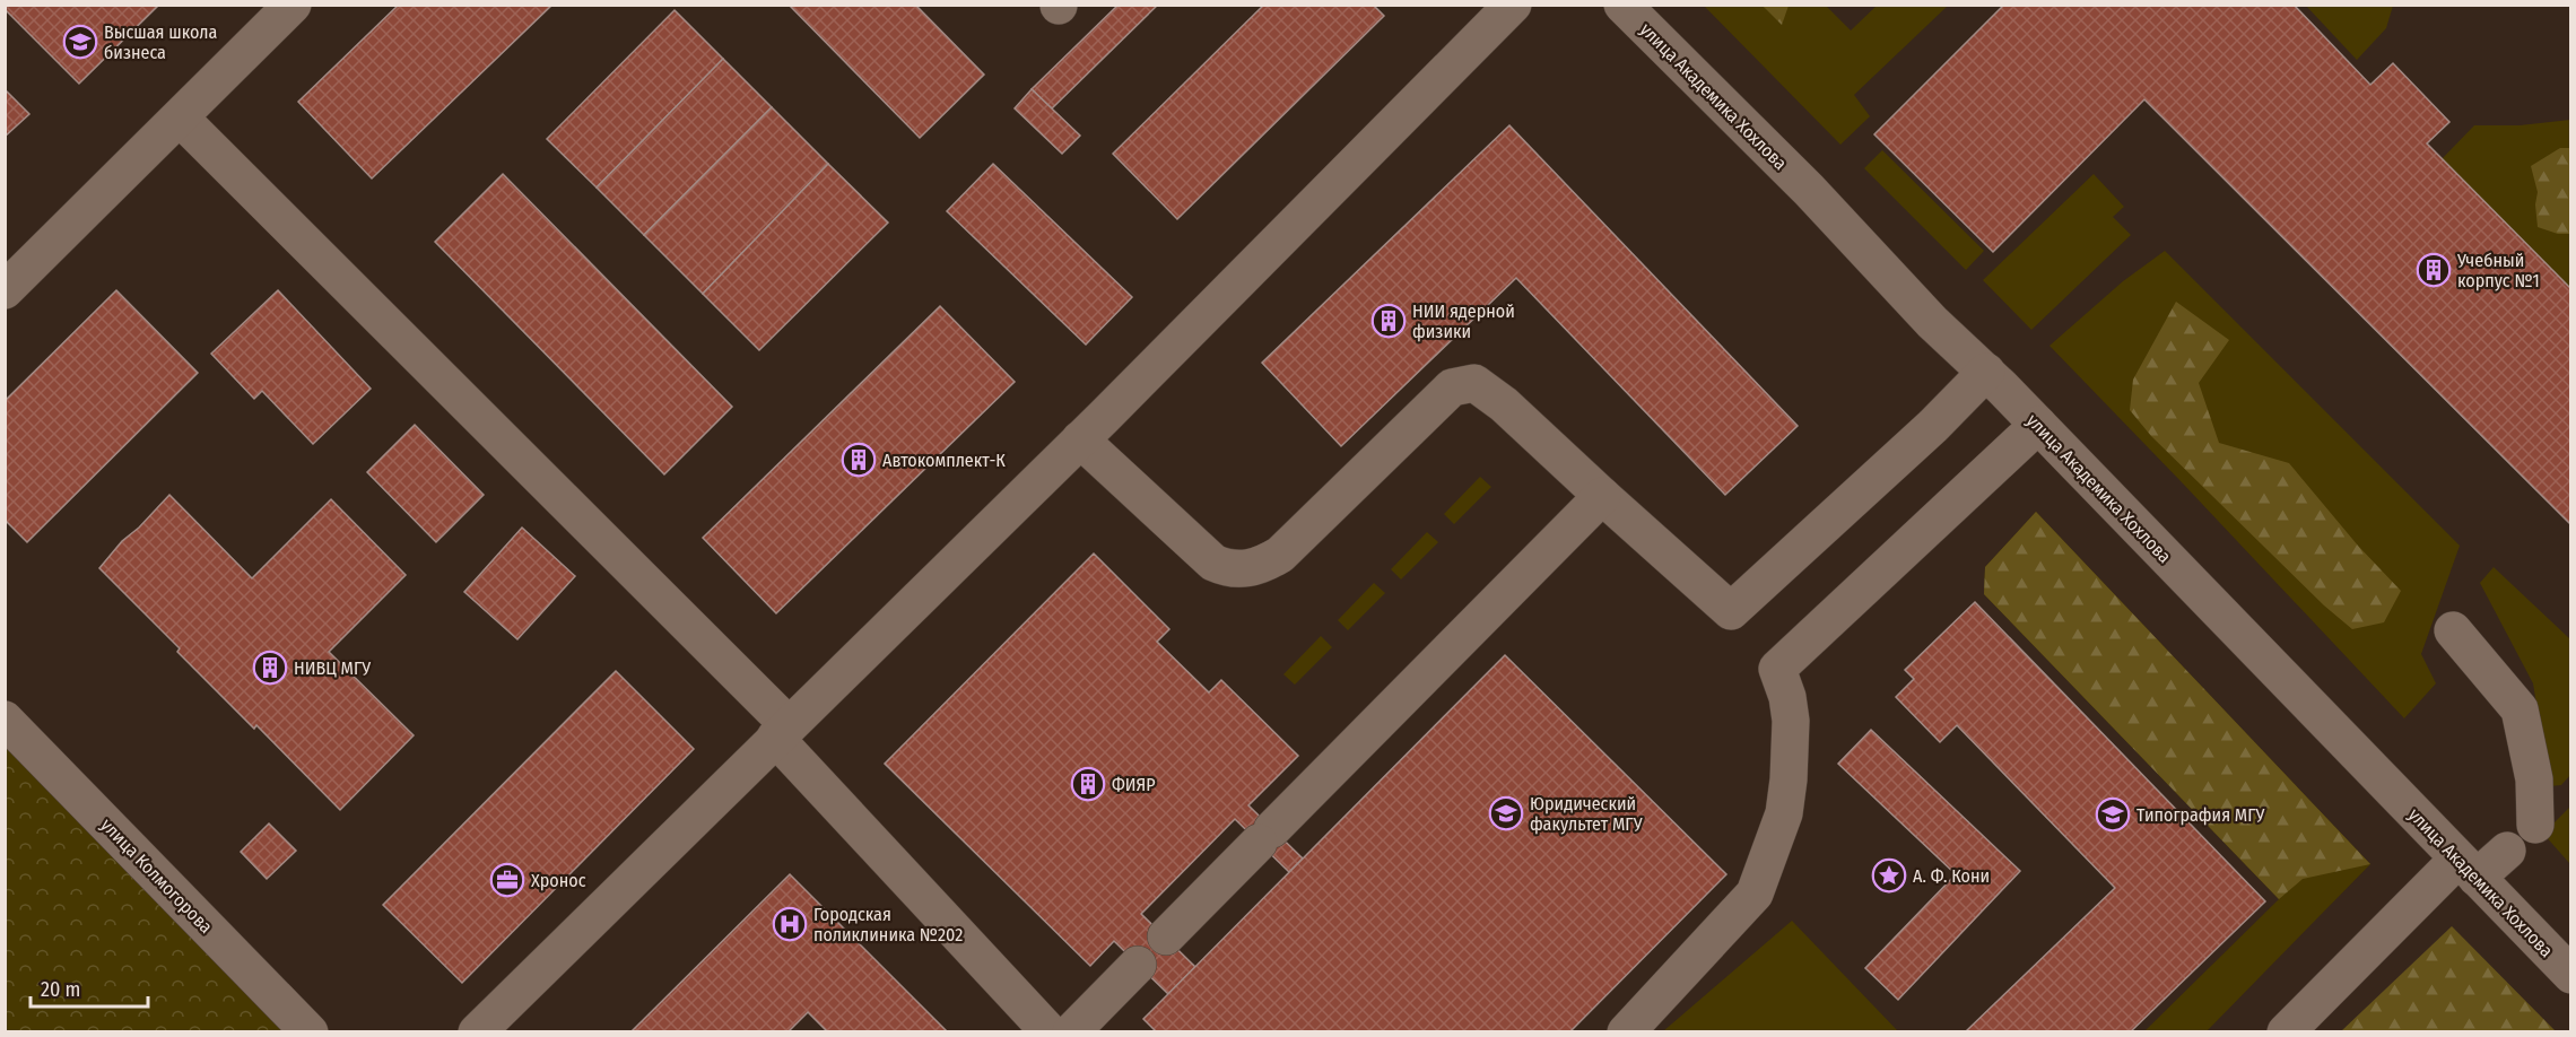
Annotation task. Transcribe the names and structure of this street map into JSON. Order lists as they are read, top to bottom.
{
  "streets": {
    "street": ["улица Академика Хохлова", "улица Колмогорова"]
  },
  "places": {
    "school or university": ["Высшая школа бизнеса", "Юридический факультет МГУ", "Типография МГУ"],
    "building": [
      "Учебный корпус №1",
      "НИИ ядерной физики",
      "Автокомплект-К",
      "НИВЦ МГУ",
      "ФИЯР"
    ],
    "place": ["А. Ф. Кони"],
    "office": ["Хронос"],
    "hospital": ["Городская поликлиника №202"]
  },
  "scale_bar": "20 m"
}
